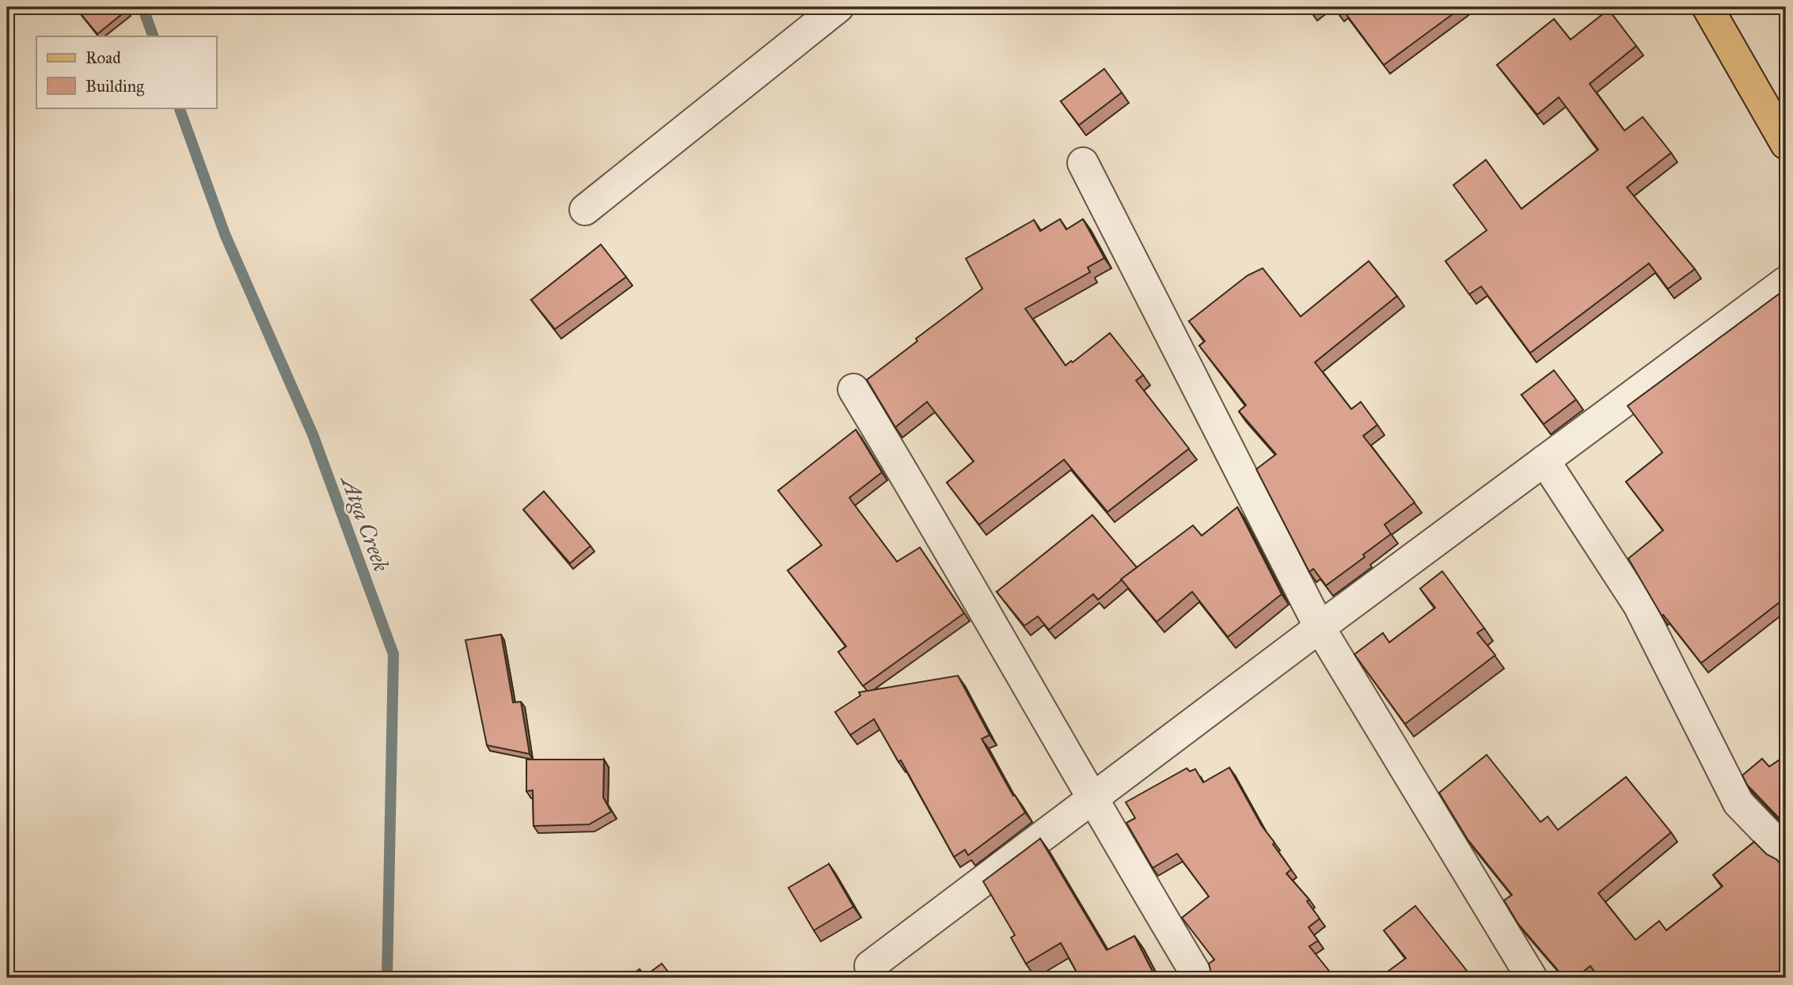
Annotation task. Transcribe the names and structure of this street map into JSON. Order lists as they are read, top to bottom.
{
  "water": ["Atga Creek"],
  "legend": ["Road", "Building"]
}
